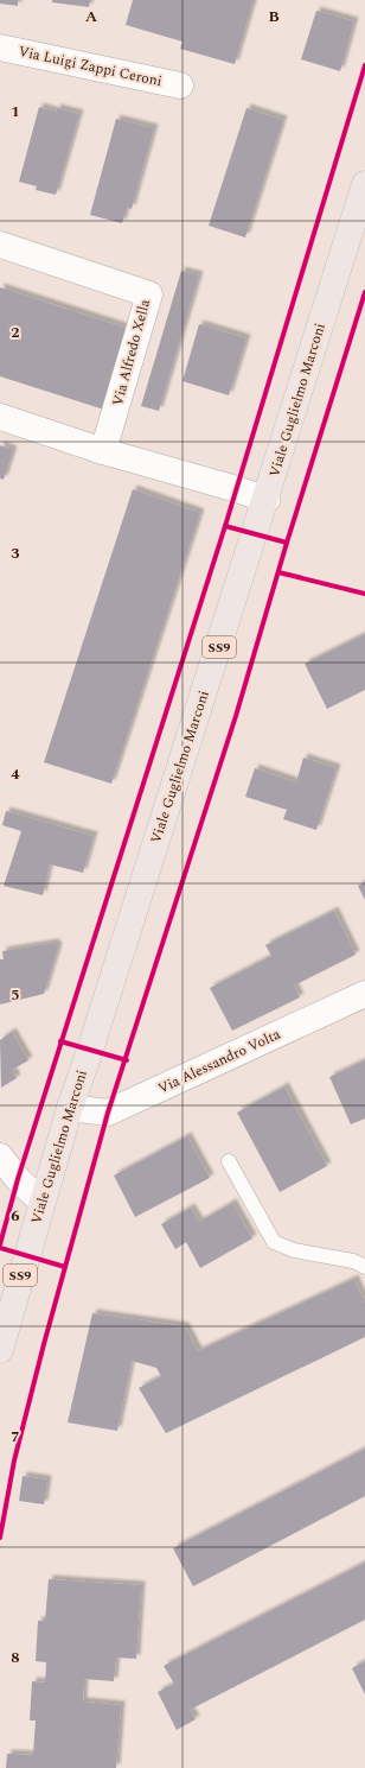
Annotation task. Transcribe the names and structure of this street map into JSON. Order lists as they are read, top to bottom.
{
  "streets": {
    "main road": ["Viale Guglielmo Marconi", "SS9"],
    "street": ["Via Luigi Zappi Ceroni", "Via Alfredo Xella", "Via Alessandro Volta"]
  },
  "crossings": [
    ["Viale Guglielmo Marconi", "Via Alessandro Volta"]
  ],
  "grid": {
    "columns": ["A", "B"],
    "rows": [
      "1",
      "2",
      "3",
      "4",
      "5",
      "6",
      "7",
      "8"
    ]
  }
}
